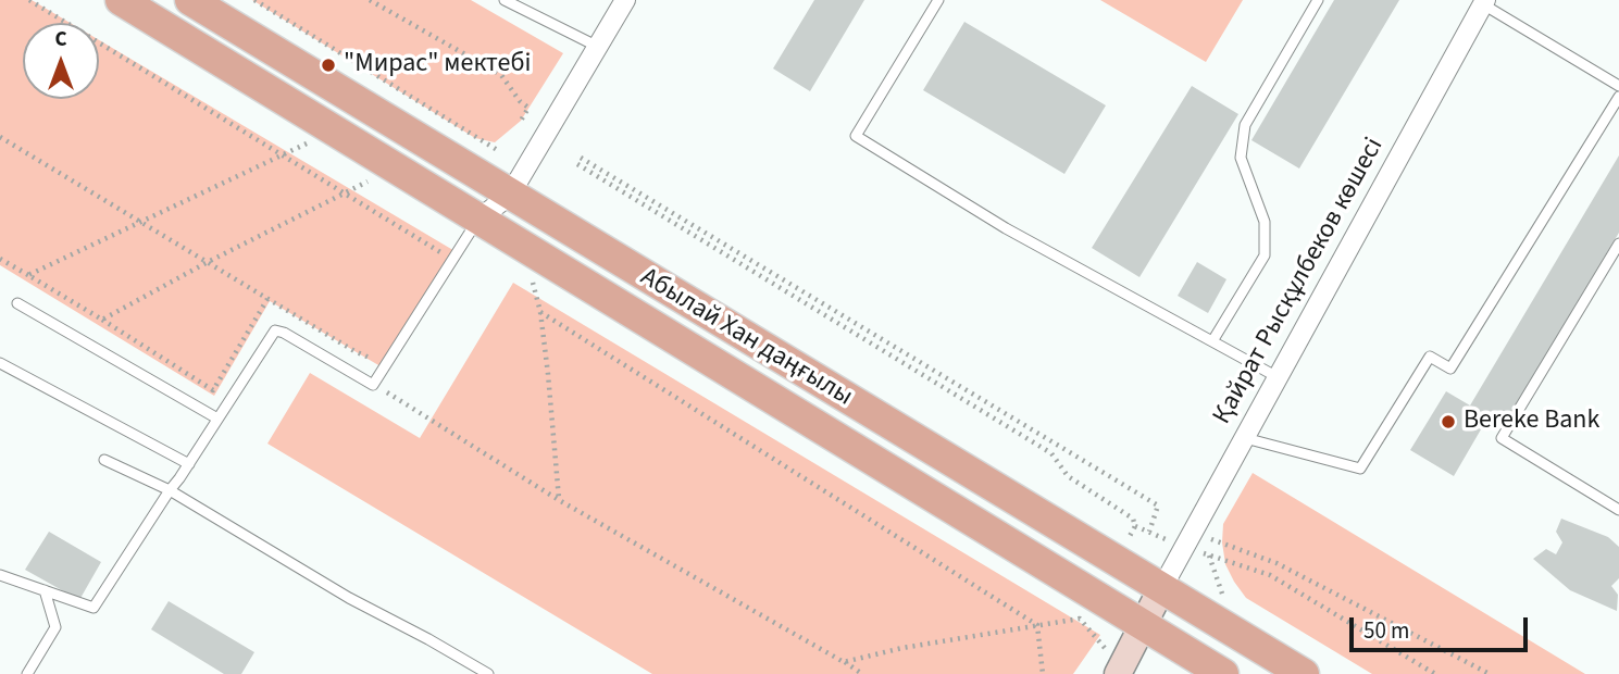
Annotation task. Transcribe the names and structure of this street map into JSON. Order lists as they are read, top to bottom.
{
  "streets": {
    "main road": ["Абылай Хан даңғылы"],
    "street": ["Қайрат Рысқұлбеков көшесі"]
  },
  "crossings": [
    ["Қайрат Рысқұлбеков көшесі", "Абылай Хан даңғылы"]
  ],
  "places": ["\"Мирас\" мектебі", "Bereke Bank"],
  "scale_bar": "50 m",
  "north": "top"
}
